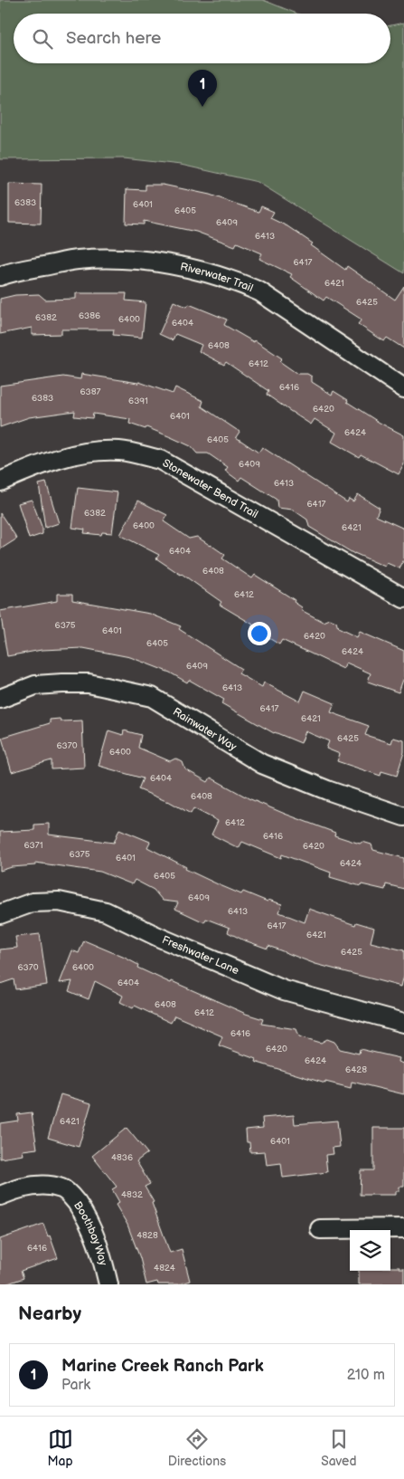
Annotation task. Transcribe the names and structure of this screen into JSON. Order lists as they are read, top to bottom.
{
  "streets": {
    "street": [
      "Riverwater Trail",
      "Stonewater Bend Trail",
      "Rainwater Way",
      "Freshwater Lane",
      "Boothbay Way"
    ]
  },
  "house_numbers": [
    "6383",
    "6401",
    "6405",
    "6409",
    "6413",
    "6417",
    "6421",
    "6425",
    "6386",
    "6382",
    "6400",
    "6404",
    "6408",
    "6412",
    "6416",
    "6387",
    "6383",
    "6391",
    "6420",
    "6401",
    "6424",
    "6405",
    "6409",
    "6413",
    "6417",
    "6382",
    "6400",
    "6421",
    "6404",
    "6408",
    "6412",
    "6375",
    "6401",
    "6420",
    "6405",
    "6424",
    "6409",
    "6413",
    "6417",
    "6421",
    "6425",
    "6370",
    "6400",
    "6404",
    "6408",
    "6412",
    "6416",
    "6371",
    "6420",
    "6375",
    "6401",
    "6424",
    "6405",
    "6409",
    "6413",
    "6417",
    "6421",
    "6425",
    "6370",
    "6400",
    "6404",
    "6408",
    "6412",
    "6416",
    "6420",
    "6424",
    "6428",
    "6421",
    "6401",
    "4836",
    "4832",
    "4828",
    "6416",
    "4824"
  ],
  "page": {
    "search": "Search here",
    "pins": "1",
    "heading": "Nearby",
    "list": [
      {
        "mark": "1",
        "name": "Marine Creek Ranch Park",
        "note": "Park",
        "value": "210 m"
      }
    ],
    "nav": ["Map", "Directions", "Saved"]
  }
}
